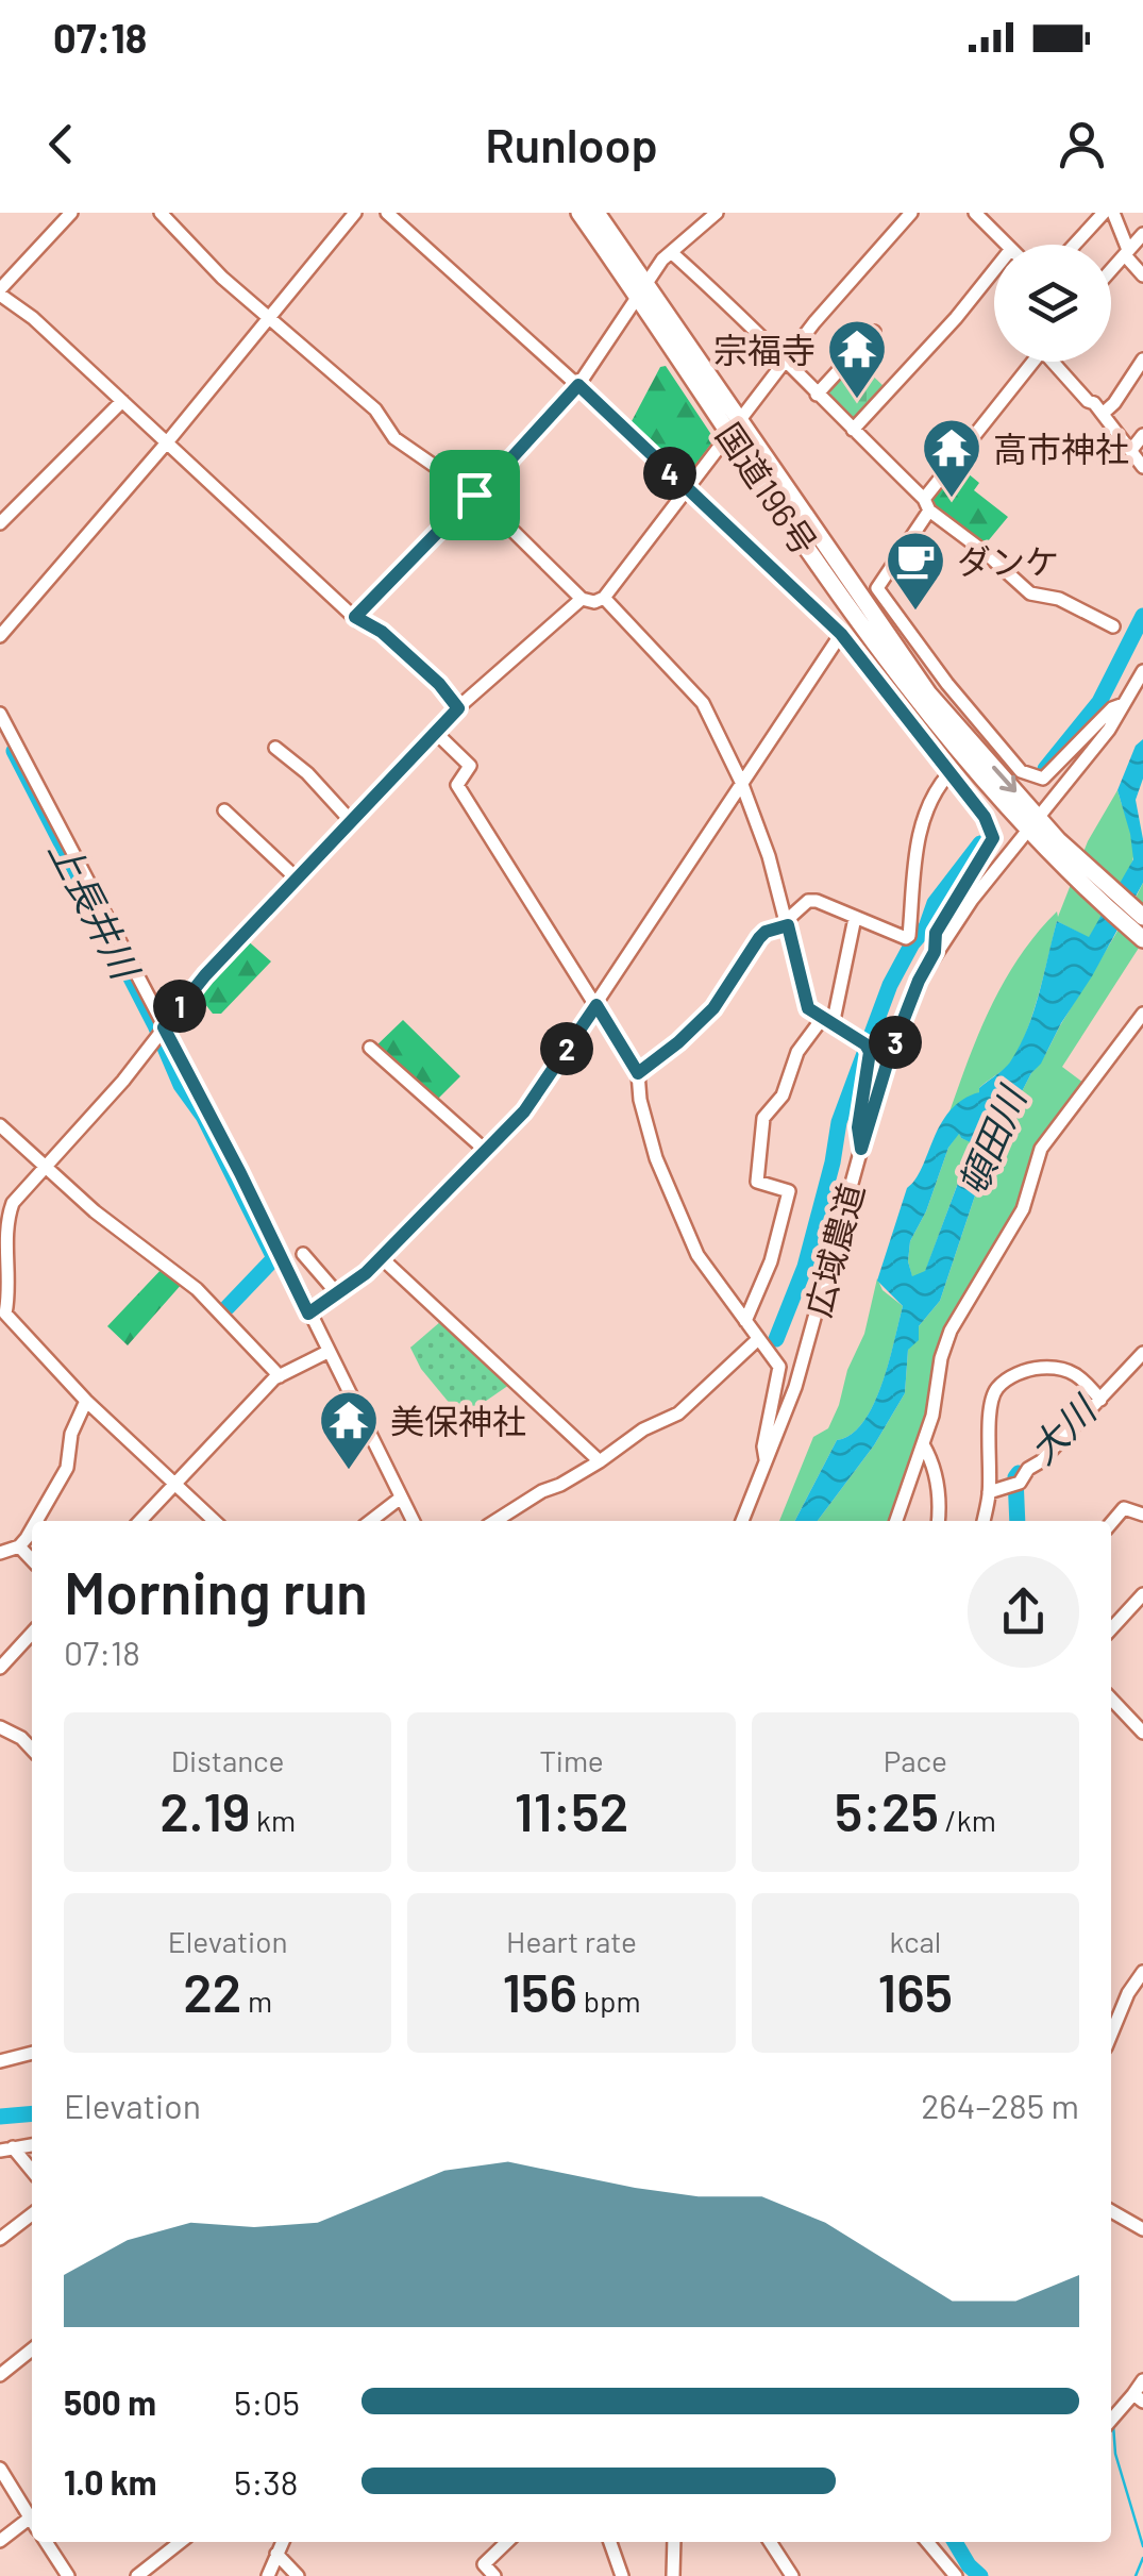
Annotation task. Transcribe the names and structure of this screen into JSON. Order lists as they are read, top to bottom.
{
  "streets": {
    "highway": ["国道196号"],
    "street": ["広域農道"]
  },
  "crossings": [
    ["国道196号", "広域農道"]
  ],
  "water": ["上長井川", "頓田川", "大川"],
  "places": {
    "temple": ["宗福寺", "高市神社", "美保神社"],
    "cafe": ["ダンケ"]
  },
  "page": {
    "status": "07:18",
    "header": "Runloop",
    "pins": [
      "4",
      "1",
      "3",
      "2"
    ],
    "heading": ["Morning run", "07:18"],
    "stats": [
      ["Distance", "2.19 km"],
      ["Time", "11:52"],
      ["Pace", "5:25 /km"],
      ["Elevation", "22 m"],
      ["Heart rate", "156 bpm"],
      ["kcal", "165"]
    ],
    "chart": ["Elevation", "264–285 m"],
    "list": [
      {
        "name": "500 m",
        "note": "5:05"
      },
      {
        "name": "1.0 km",
        "note": "5:38"
      }
    ]
  }
}
